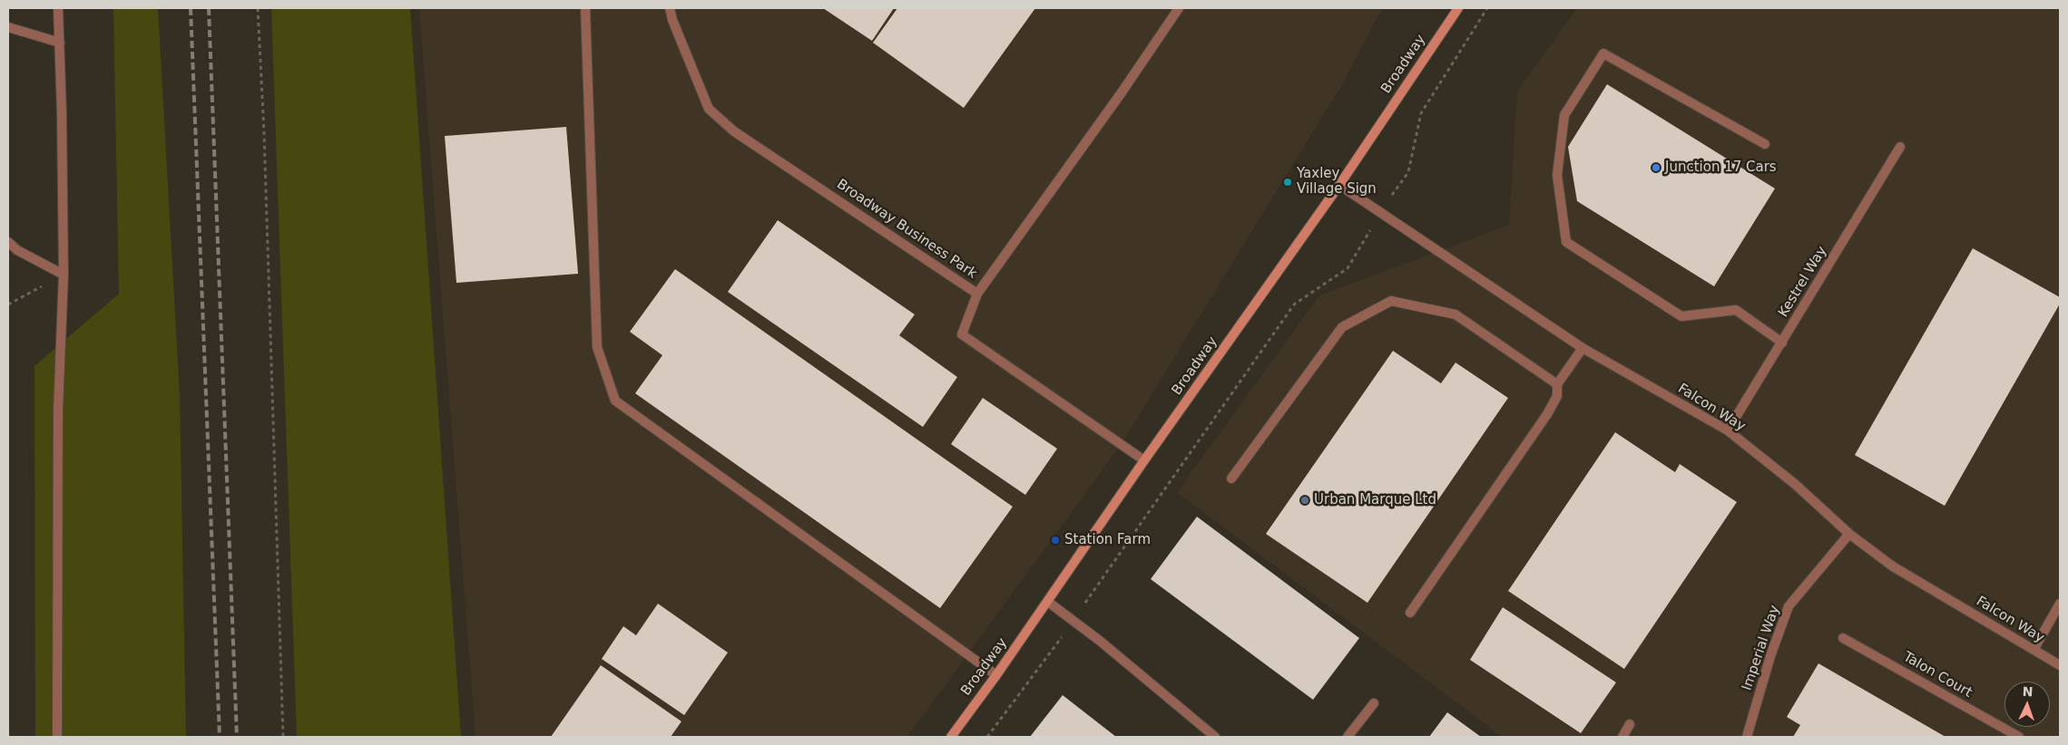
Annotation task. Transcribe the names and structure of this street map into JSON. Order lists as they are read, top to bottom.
{
  "streets": {
    "main road": ["Broadway"],
    "street": [
      "Broadway Business Park",
      "Kestrel Way",
      "Falcon Way",
      "Imperial Way",
      "Talon Court"
    ]
  },
  "crossings": [
    ["Broadway", "Broadway Business Park"],
    ["Broadway", "Falcon Way"],
    ["Kestrel Way", "Falcon Way"],
    ["Falcon Way", "Imperial Way"]
  ],
  "places": [
    "Junction 17 Cars",
    "Yaxley Village Sign",
    "Urban Marque Ltd",
    "Station Farm"
  ],
  "north": "top"
}
